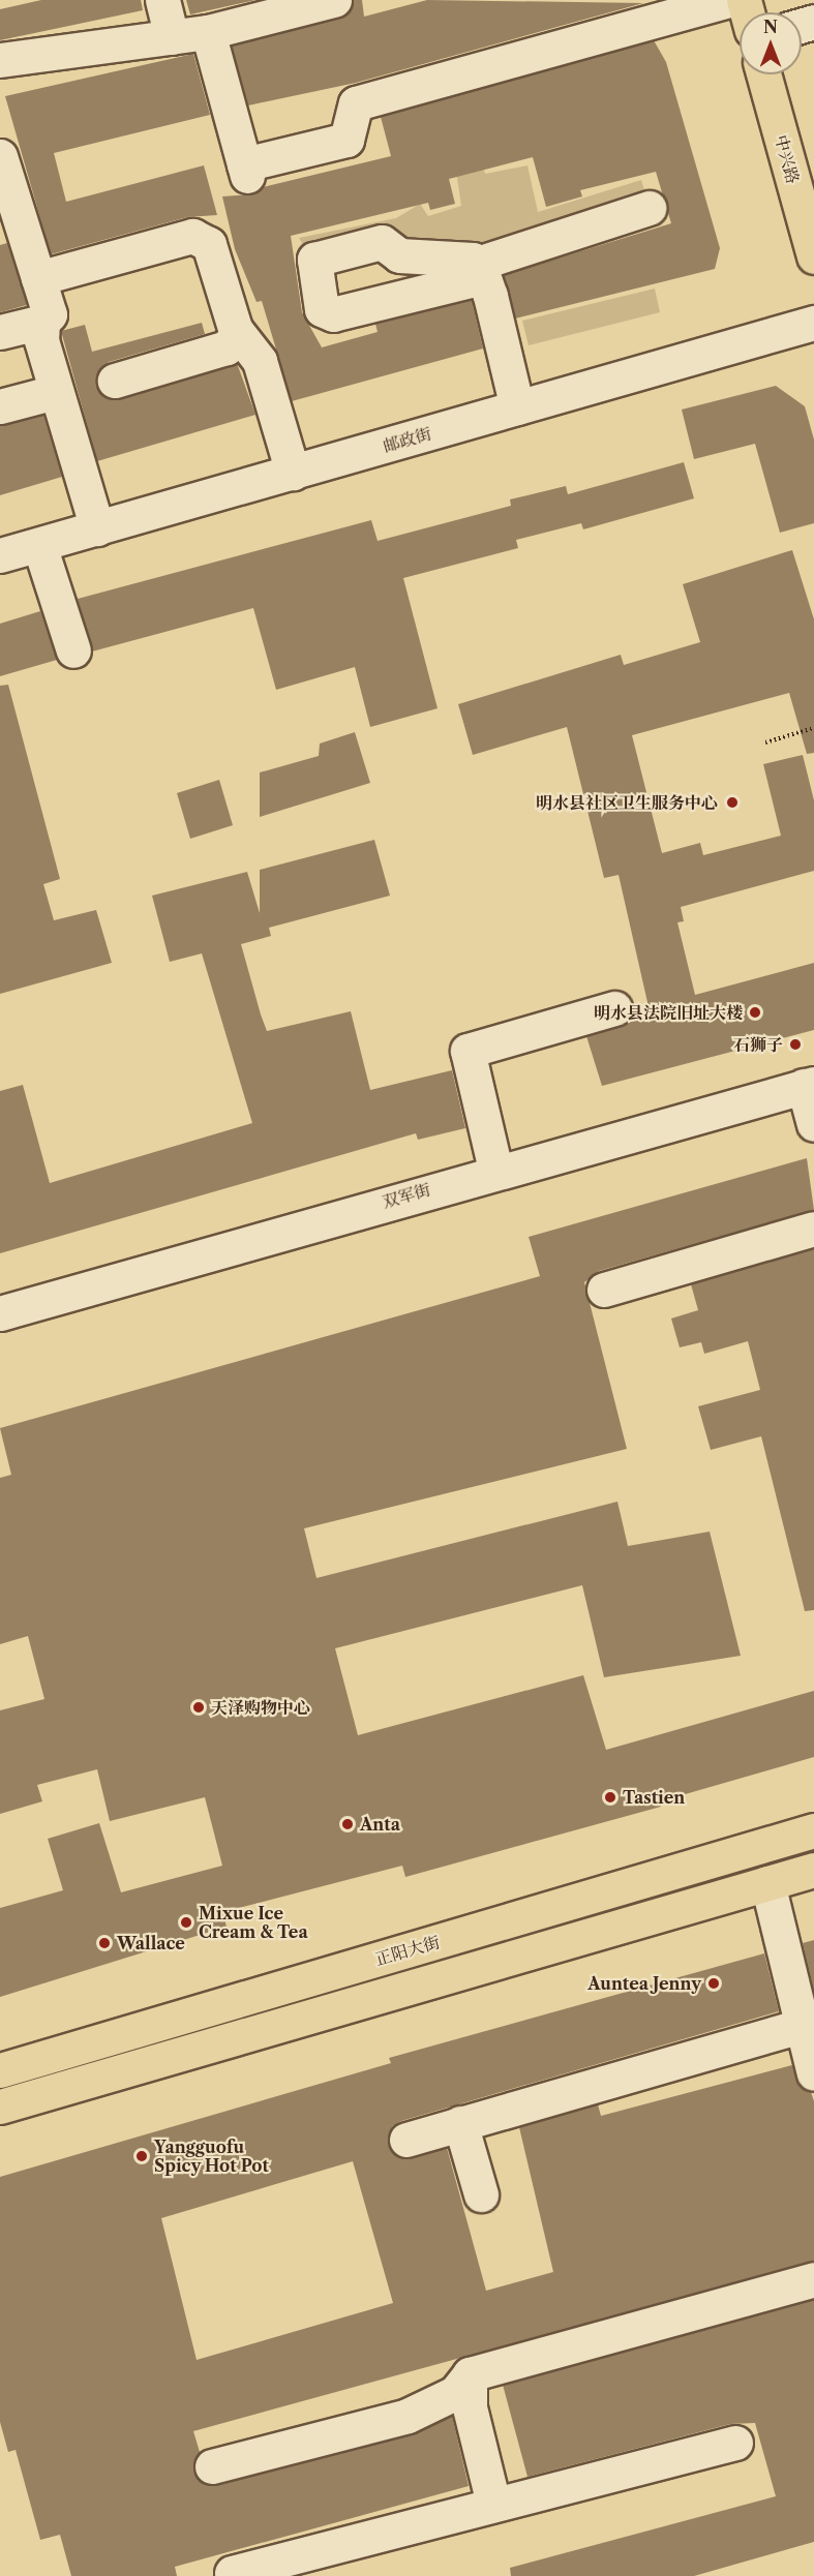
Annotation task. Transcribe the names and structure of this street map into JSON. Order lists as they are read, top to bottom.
{
  "streets": {
    "main road": ["中兴路", "正阳大街"],
    "street": ["邮政街", "双军街"]
  },
  "places": [
    "明水县社区卫生服务中心",
    "明水县法院旧址大楼",
    "石狮子",
    "天泽购物中心",
    "Tastien",
    "Anta",
    "Mixue Ice Cream & Tea",
    "Wallace",
    "Auntea Jenny",
    "Yangguofu Spicy Hot Pot"
  ],
  "north": "top"
}
